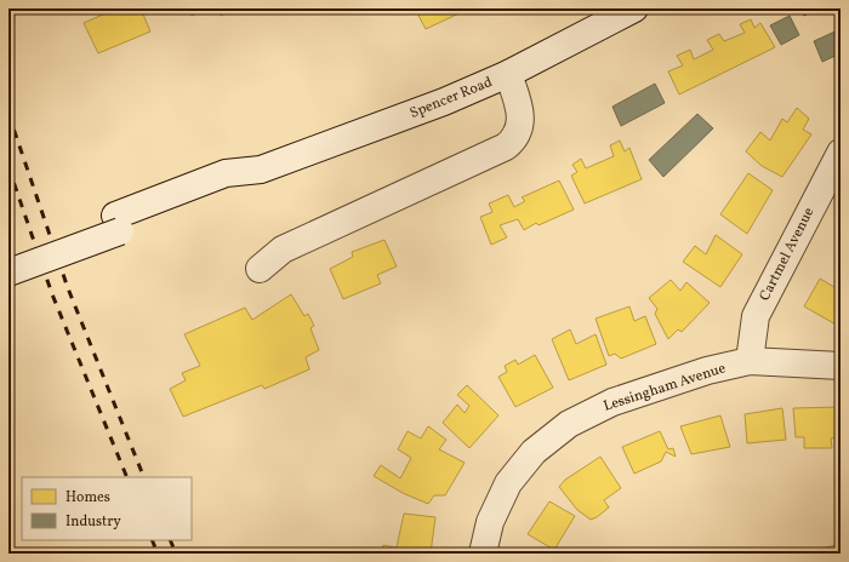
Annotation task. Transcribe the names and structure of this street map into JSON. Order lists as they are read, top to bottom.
{
  "streets": {
    "street": ["Spencer Road", "Cartmel Avenue", "Lessingham Avenue"]
  },
  "crossings": [
    ["Cartmel Avenue", "Lessingham Avenue"]
  ],
  "legend": ["Homes", "Industry"]
}
